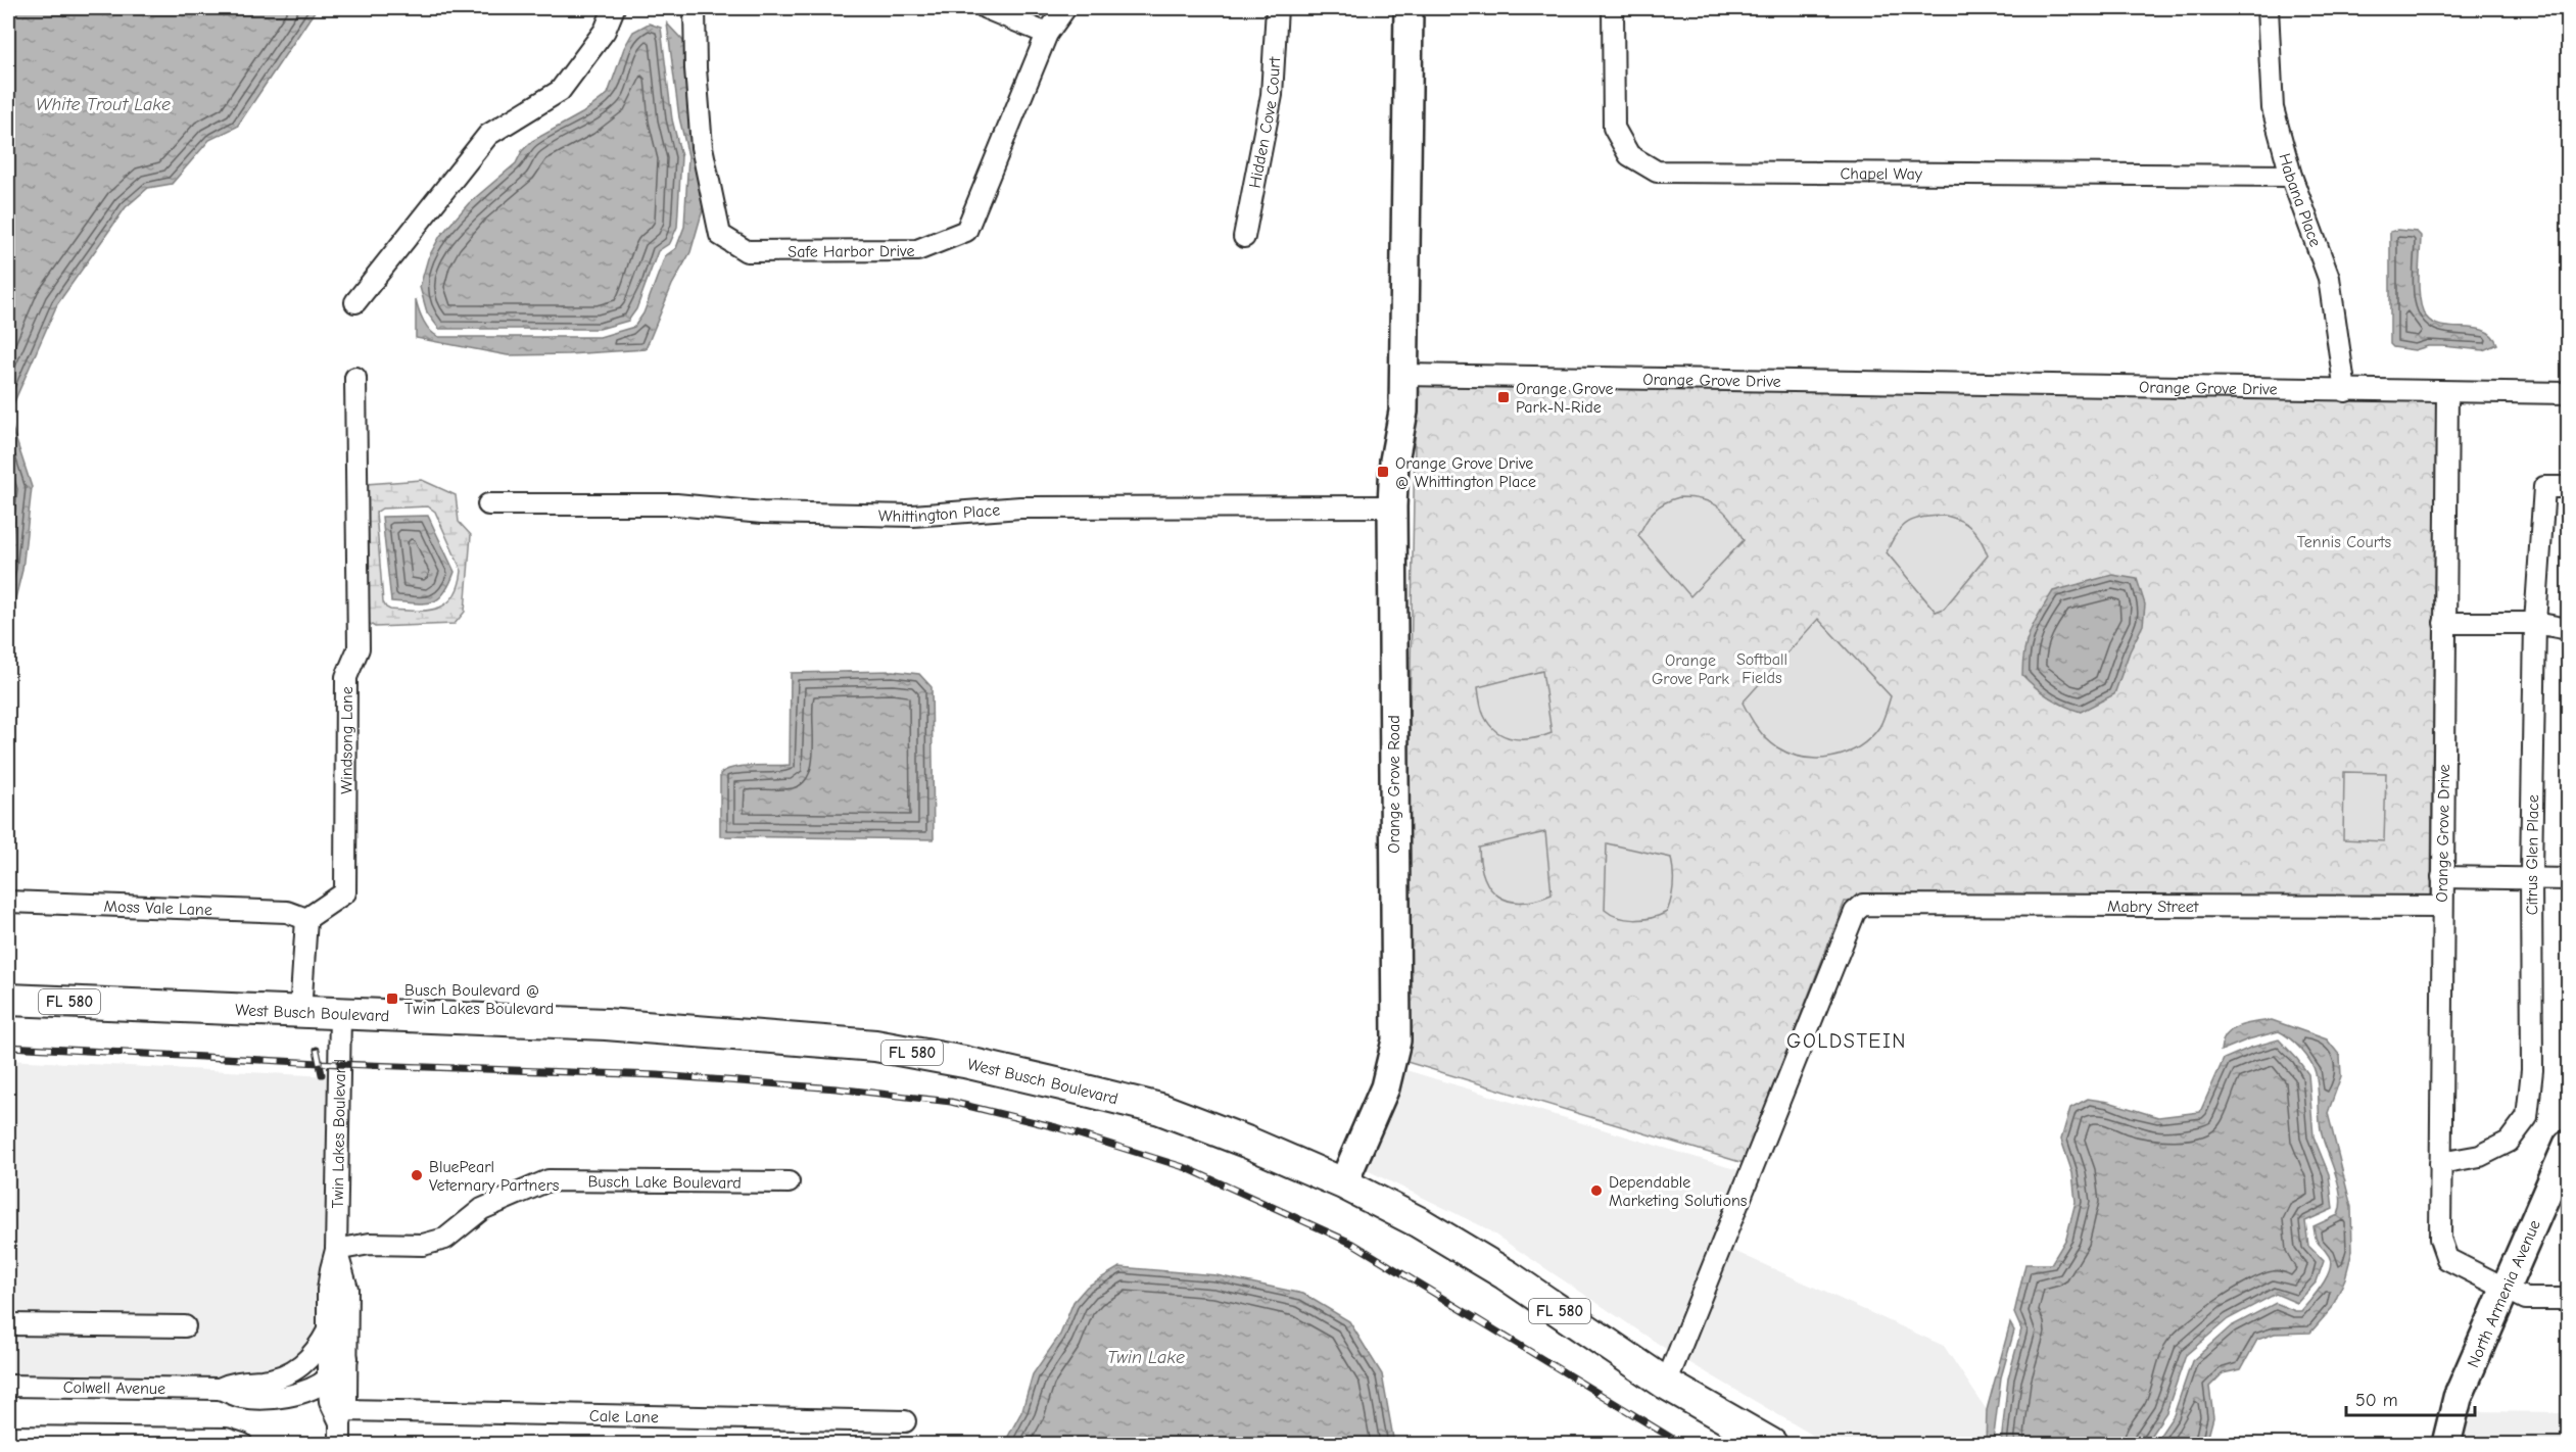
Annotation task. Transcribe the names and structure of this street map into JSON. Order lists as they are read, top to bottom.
{
  "streets": {
    "main road": ["FL 580", "West Busch Boulevard"],
    "street": [
      "Hidden Cove Court",
      "Chapel Way",
      "Habana Place",
      "Safe Harbor Drive",
      "Orange Grove Drive",
      "Whittington Place",
      "Windsong Lane",
      "Orange Grove Road",
      "Citrus Glen Place",
      "Mabry Street",
      "Moss Vale Lane",
      "Twin Lakes Boulevard",
      "Busch Lake Boulevard",
      "North Armenia Avenue",
      "Colwell Avenue",
      "Cale Lane"
    ]
  },
  "crossings": [
    ["Chapel Way", "Habana Place"],
    ["Habana Place", "Orange Grove Drive"],
    ["Orange Grove Drive", "Orange Grove Road"],
    ["Orange Grove Drive", "Citrus Glen Place"],
    ["Orange Grove Drive", "Mabry Street"],
    ["Orange Grove Drive", "North Armenia Avenue"],
    ["Whittington Place", "Orange Grove Road"],
    ["Windsong Lane", "Moss Vale Lane"],
    ["Orange Grove Road", "West Busch Boulevard"],
    ["Mabry Street", "West Busch Boulevard"],
    ["West Busch Boulevard", "Twin Lakes Boulevard"],
    ["Twin Lakes Boulevard", "Busch Lake Boulevard"],
    ["Twin Lakes Boulevard", "Colwell Avenue"],
    ["Twin Lakes Boulevard", "Cale Lane"]
  ],
  "districts": ["GOLDSTEIN"],
  "water": ["White Trout Lake", "Twin Lake"],
  "parks": ["Tennis Courts", "Softball Fields", "Orange Grove Park"],
  "places": {
    "transit": ["Orange Grove Park-N-Ride", "Orange Grove Drive @ Whittington Place", "Busch Boulevard @ Twin Lakes Boulevard"],
    "other": ["BluePearl Veternary Partners", "Dependable Marketing Solutions"]
  },
  "scale_bar": "50 m"
}
